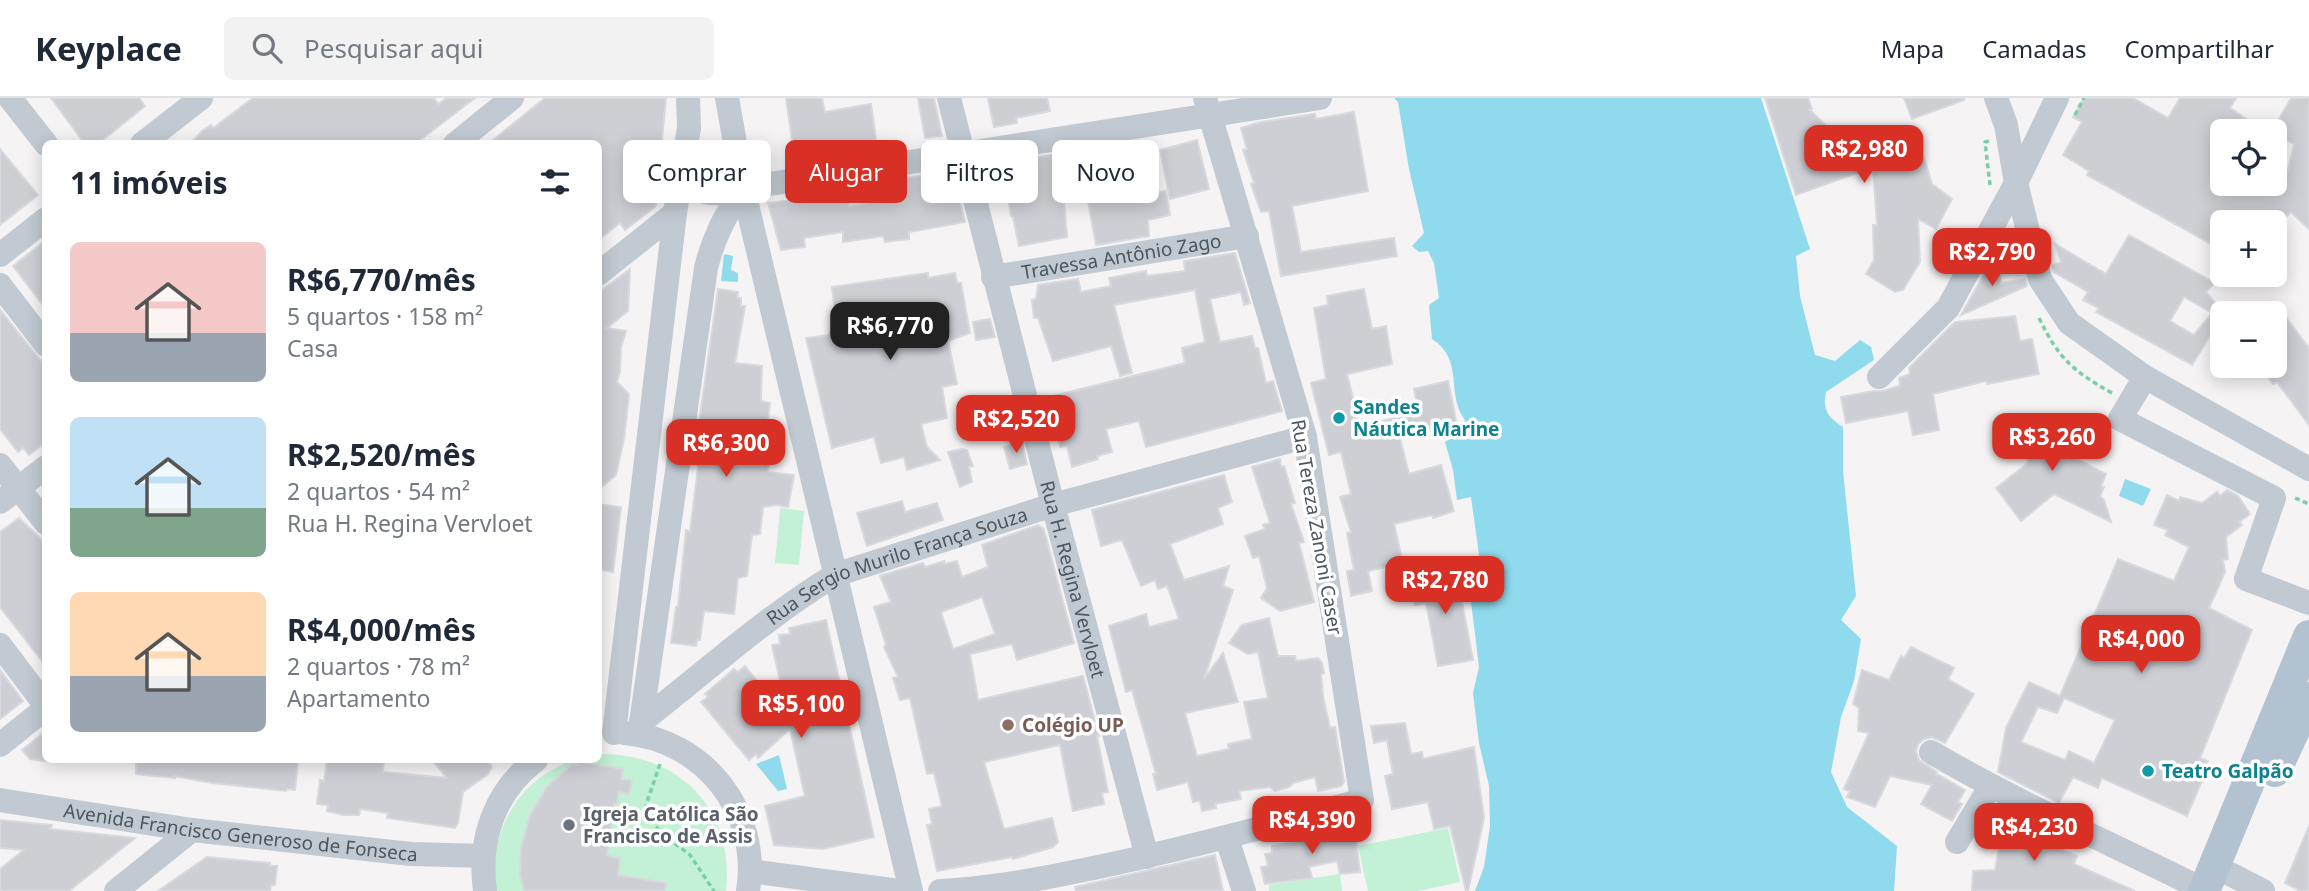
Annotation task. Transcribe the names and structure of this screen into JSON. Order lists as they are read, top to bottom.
{
  "streets": {
    "street": [
      "Travessa Antônio Zago",
      "Rua Tereza Zanoni Caser",
      "Rua Sergio Murilo França Souza",
      "Rua H. Regina Vervloet",
      "Avenida Francisco Generoso de Fonseca"
    ]
  },
  "crossings": [
    ["Travessa Antônio Zago", "Rua Tereza Zanoni Caser"],
    ["Travessa Antônio Zago", "Rua H. Regina Vervloet"],
    ["Rua Tereza Zanoni Caser", "Rua Sergio Murilo França Souza"],
    ["Rua Sergio Murilo França Souza", "Rua H. Regina Vervloet"]
  ],
  "places": [
    "Sandes Náutica Marine",
    "Colégio UP",
    "Teatro Galpão",
    "Igreja Católica São Francisco de Assis"
  ],
  "page": {
    "header": "Keyplace",
    "search": "Pesquisar aqui",
    "nav": ["Mapa", "Camadas", "Compartilhar"],
    "map_buttons": ["+", "−"],
    "price": [
      "R$2,980",
      "R$2,790",
      "R$6,770",
      "R$2,520",
      "R$3,260",
      "R$6,300",
      "R$2,780",
      "R$4,000",
      "R$5,100",
      "R$4,390",
      "R$4,230"
    ],
    "chip": [
      "Comprar",
      "Alugar",
      "Filtros",
      "Novo"
    ],
    "heading": "11 imóveis",
    "list": [
      {
        "name": "R$6,770/mês",
        "note": "5 quartos · 158 m² · Casa"
      },
      {
        "name": "R$2,520/mês",
        "note": "2 quartos · 54 m² · Rua H. Regina Vervloet"
      },
      {
        "name": "R$4,000/mês",
        "note": "2 quartos · 78 m² · Apartamento"
      }
    ]
  }
}
